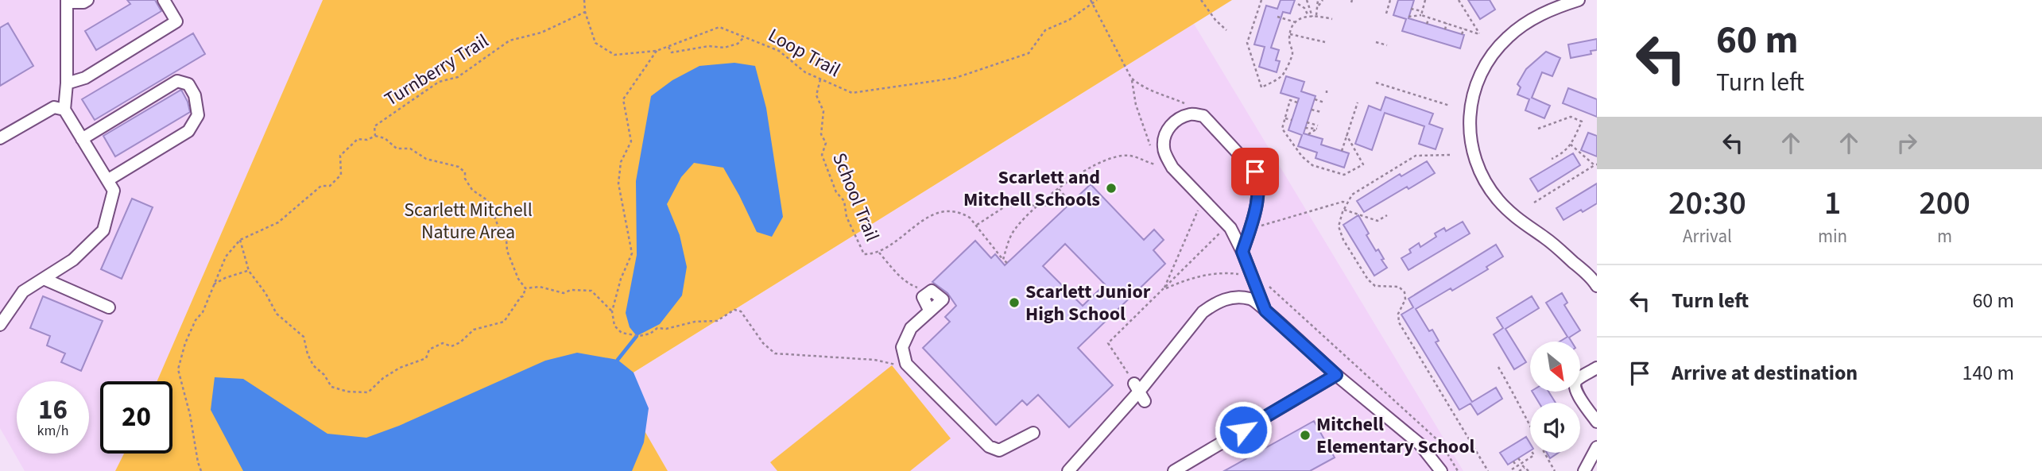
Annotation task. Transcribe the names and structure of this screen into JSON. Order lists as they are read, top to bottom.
{
  "streets": {
    "path": ["Loop Trail", "Turnberry Trail", "School Trail"]
  },
  "crossings": [
    ["Loop Trail", "Turnberry Trail"],
    ["Loop Trail", "School Trail"]
  ],
  "parks": ["Scarlett Mitchell Nature Area"],
  "places": ["Scarlett and Mitchell Schools", "Scarlett Junior High School", "Mitchell Elementary School"],
  "north": "bottom right",
  "page": {
    "turn": ["60 m", "Turn left"],
    "eta": [
      "20:30",
      "Arrival",
      "1",
      "min",
      "200",
      "m"
    ],
    "list": [
      {
        "name": "Turn left",
        "value": "60 m"
      },
      {
        "name": "Arrive at destination",
        "value": "140 m"
      }
    ],
    "speed": "16 km/h",
    "limit": "20"
  }
}
